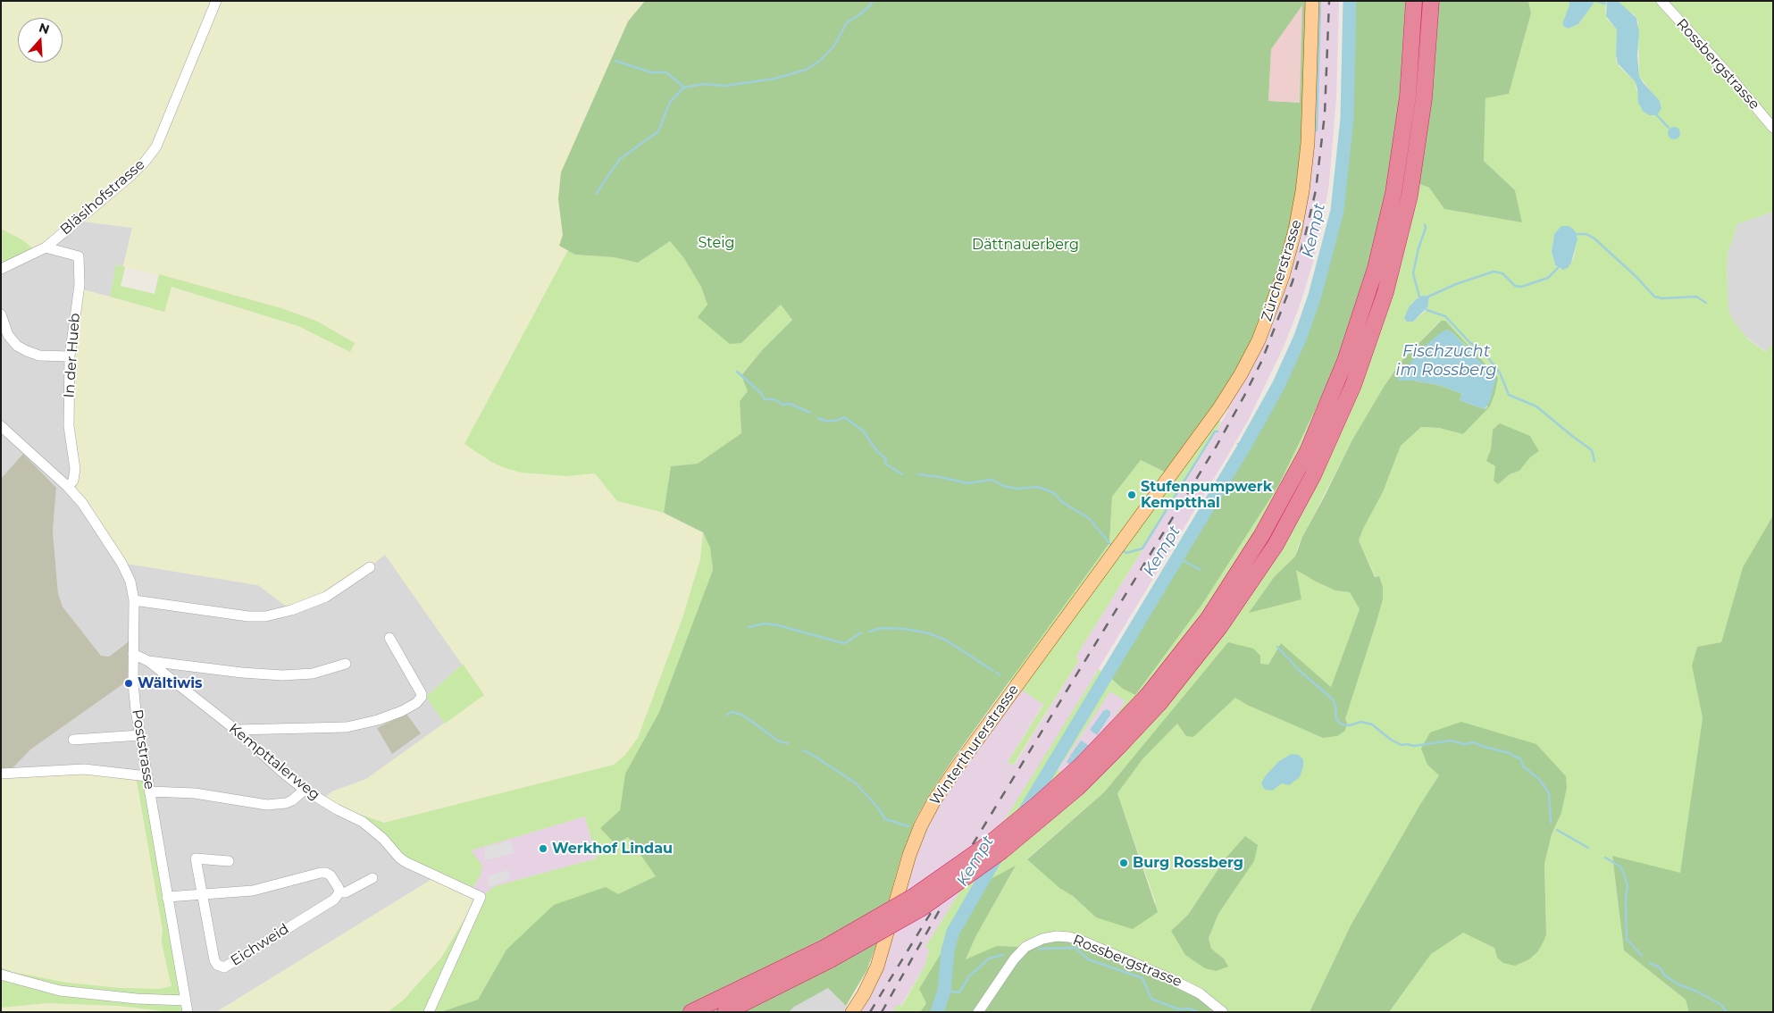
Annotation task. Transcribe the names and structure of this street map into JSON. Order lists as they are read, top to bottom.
{
  "streets": {
    "main road": ["Zürcherstrasse", "Winterthurerstrasse"],
    "street": [
      "Rossbergstrasse",
      "Bläsihofstrasse",
      "In der Hueb",
      "Poststrasse",
      "Kempttalerweg",
      "Eichweid"
    ]
  },
  "crossings": [
    ["Bläsihofstrasse", "In der Hueb"],
    ["Zürcherstrasse", "Winterthurerstrasse"],
    ["In der Hueb", "Poststrasse"]
  ],
  "water": ["Kempt", "Fischzucht im Rossberg"],
  "parks": ["Steig", "Dättnauerberg"],
  "places": [
    "Stufenpumpwerk Kemptthal",
    "Wältiwis",
    "Werkhof Lindau",
    "Burg Rossberg"
  ],
  "north": "top"
}
